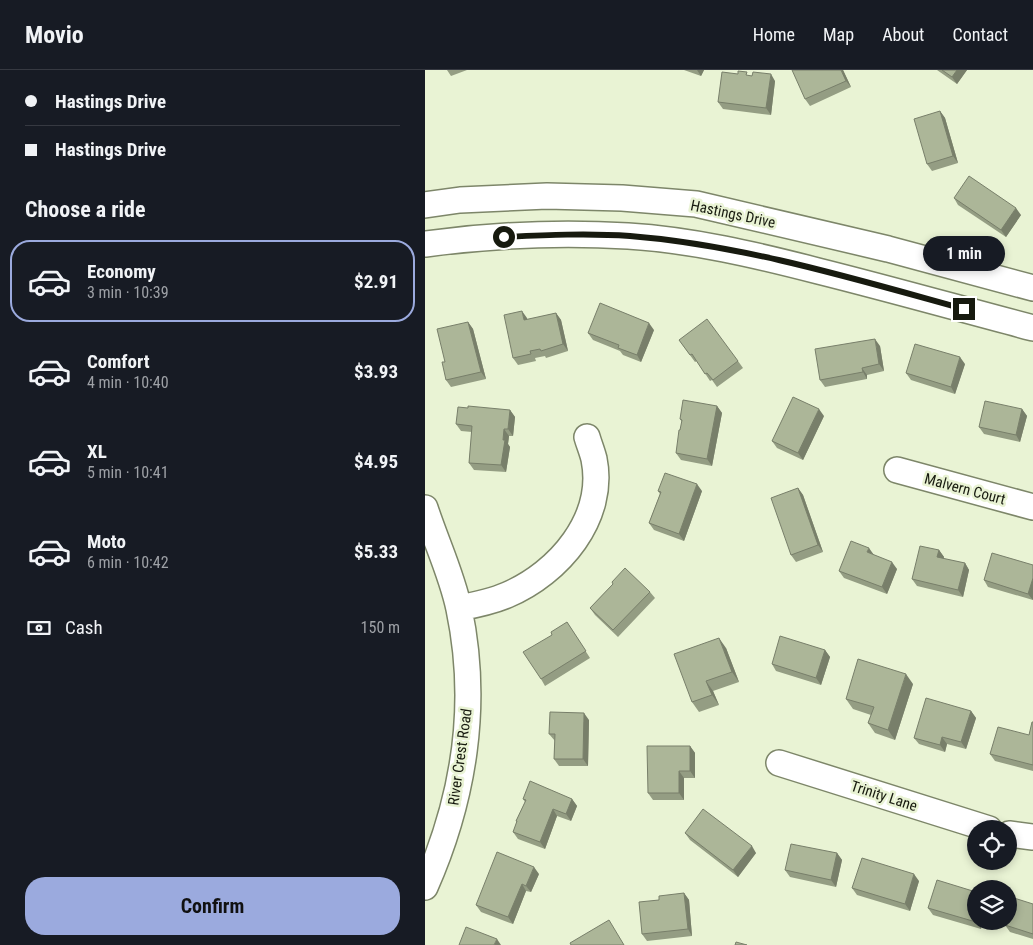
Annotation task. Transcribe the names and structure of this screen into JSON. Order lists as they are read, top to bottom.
{
  "streets": {
    "street": [
      "Hastings Drive",
      "Malvern Court",
      "River Crest Road",
      "Trinity Lane"
    ]
  },
  "page": {
    "header": "Movio",
    "nav": [
      "Home",
      "Map",
      "About",
      "Contact"
    ],
    "banner": ["Hastings Drive", "Hastings Drive"],
    "heading": "Choose a ride",
    "bubble": "1 min",
    "list": [
      {
        "name": "Economy",
        "note": "3 min · 10:39",
        "value": "$2.91"
      },
      {
        "name": "Comfort",
        "note": "4 min · 10:40",
        "value": "$3.93"
      },
      {
        "name": "XL",
        "note": "5 min · 10:41",
        "value": "$4.95"
      },
      {
        "name": "Moto",
        "note": "6 min · 10:42",
        "value": "$5.33"
      }
    ],
    "pay": ["Cash", "150 m"],
    "buttons": "Confirm"
  }
}
